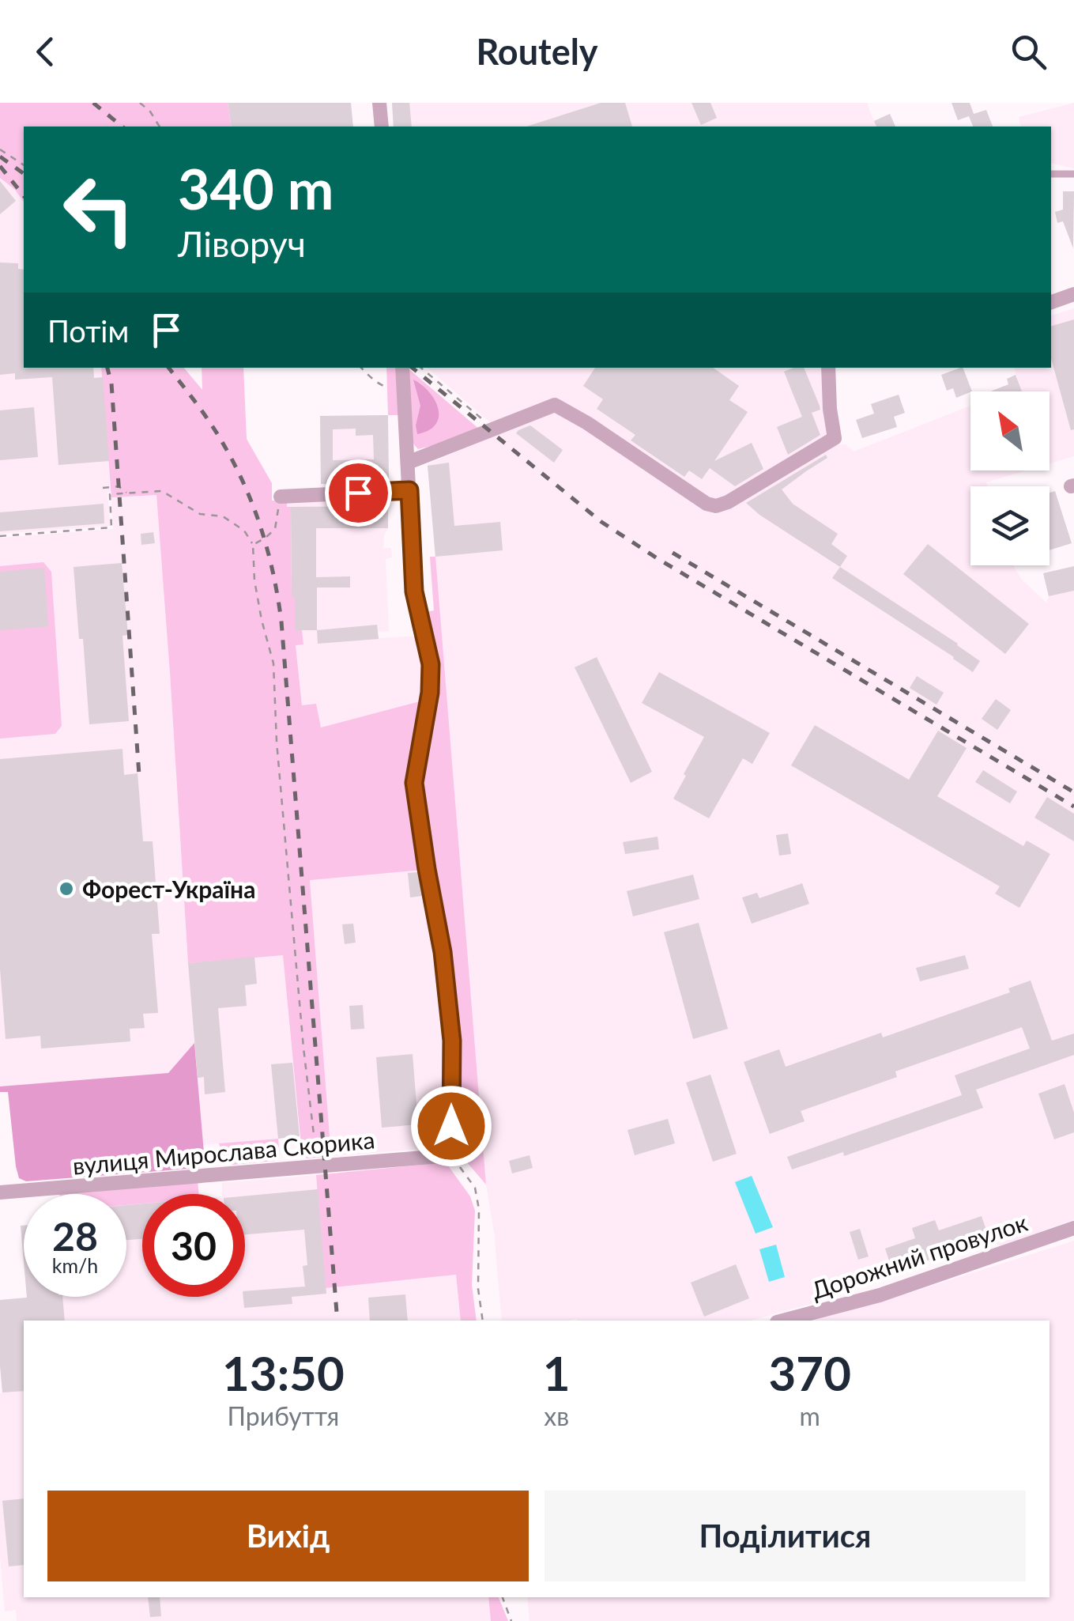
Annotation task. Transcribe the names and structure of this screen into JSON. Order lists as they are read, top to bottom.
{
  "streets": {
    "street": ["вулиця Мирослава Скорика", "Дорожний провулок"]
  },
  "places": ["Форест-Україна"],
  "north": "top left",
  "page": {
    "header": "Routely",
    "turn": ["340 m", "Ліворуч"],
    "then": "Потім",
    "speed": "28 km/h",
    "limit": "30",
    "eta": [
      "13:50",
      "Прибуття",
      "1",
      "хв",
      "370",
      "m"
    ],
    "buttons": ["Вихід", "Поділитися"]
  }
}
